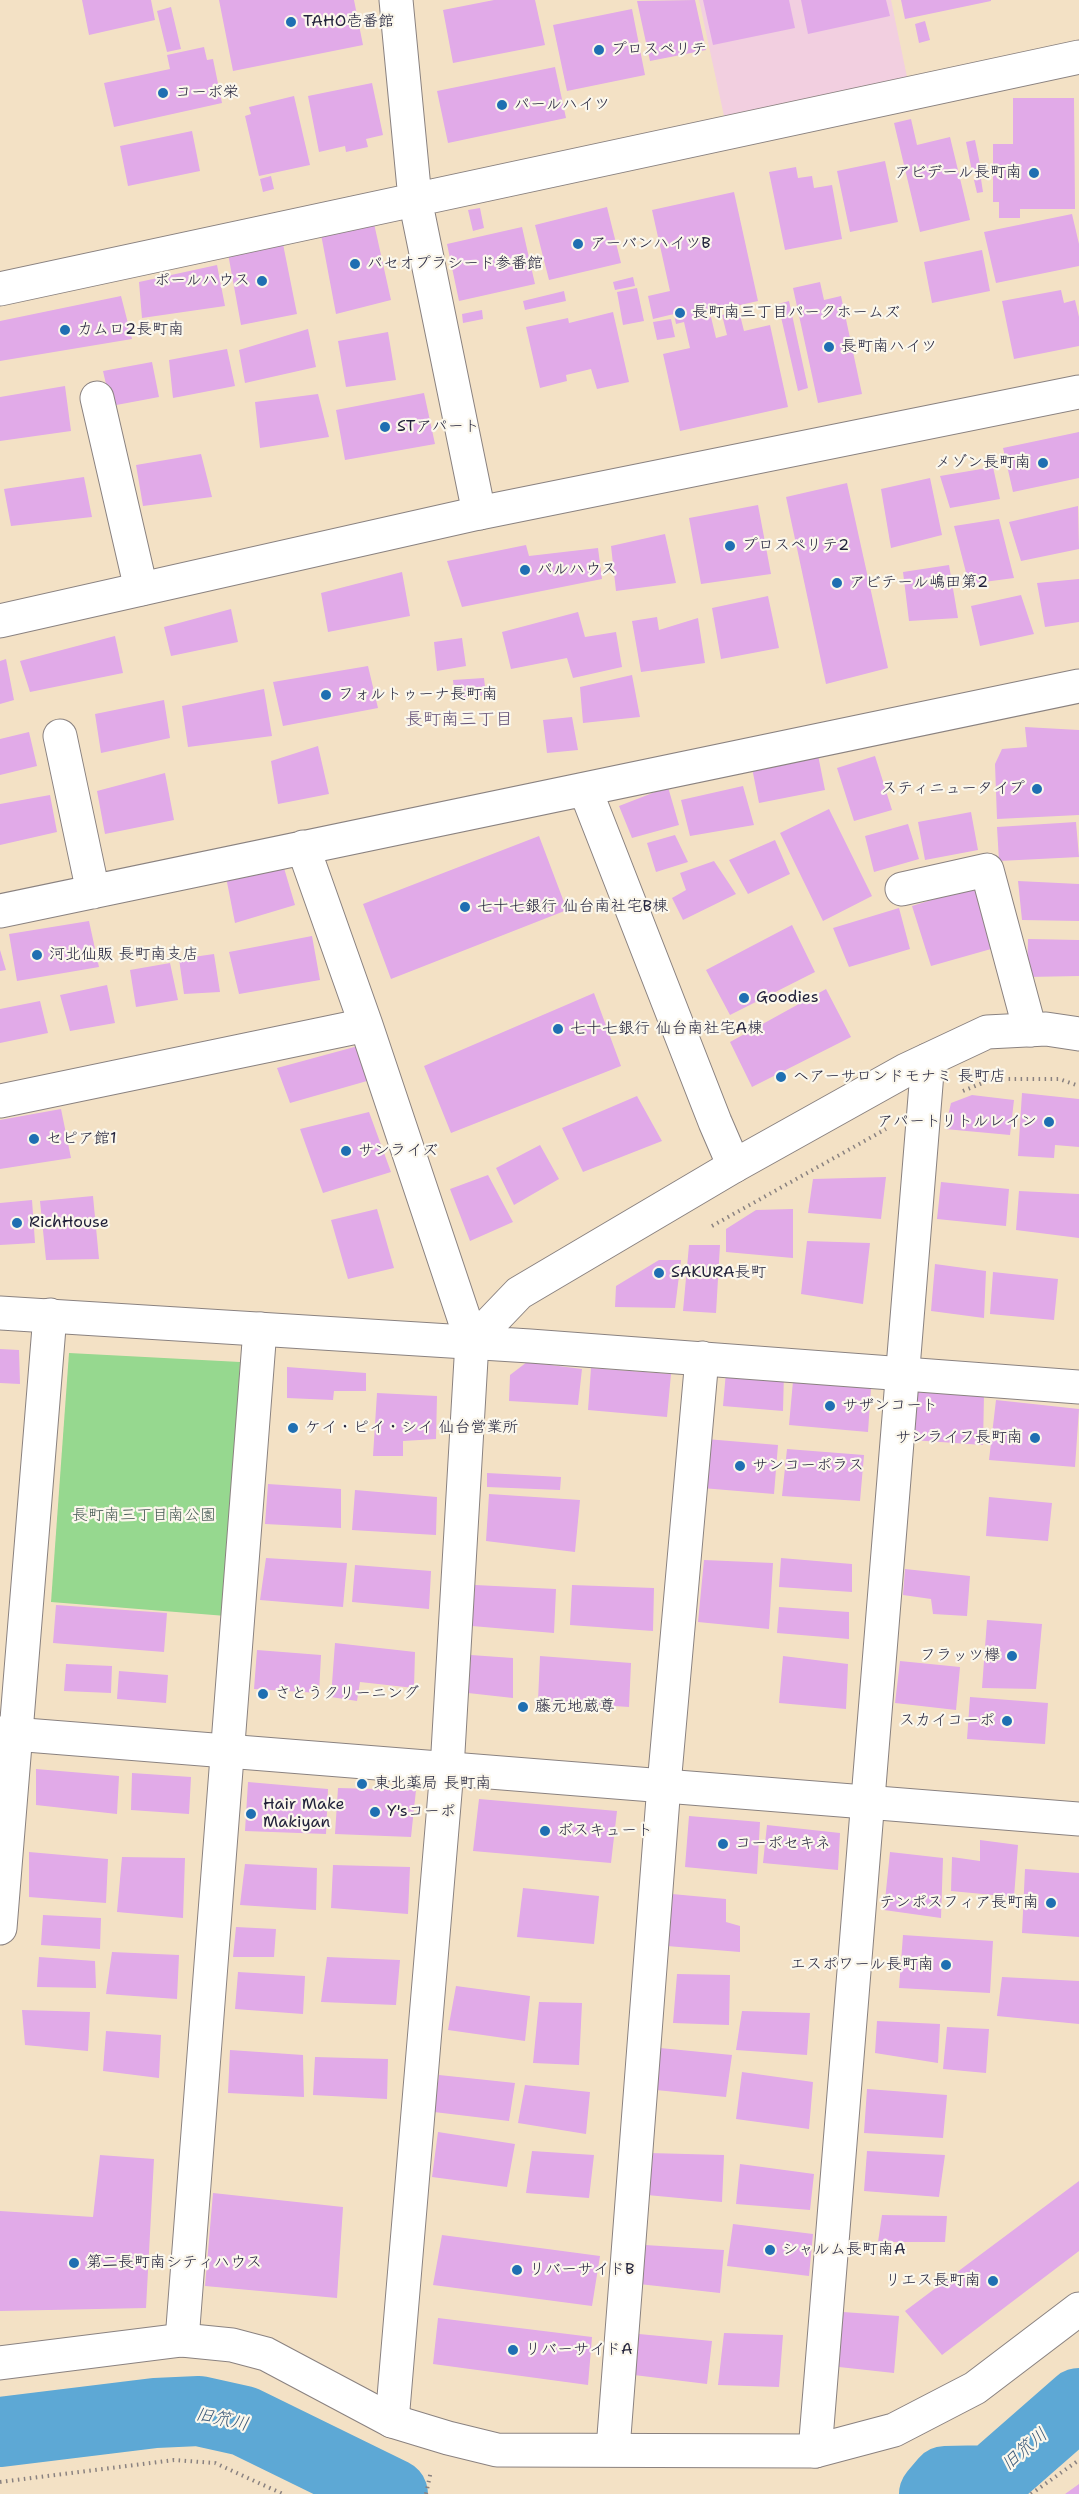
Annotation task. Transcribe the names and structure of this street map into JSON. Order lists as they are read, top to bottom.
{
  "districts": ["長町南三丁目"],
  "water": ["旧笊川"],
  "parks": ["長町南三丁目南公園"],
  "places": [
    "TAHO壱番館",
    "プロスペリテ",
    "コーポ栄",
    "パールハイツ",
    "アビデール長町南",
    "アーバンハイツB",
    "パセオプラシード参番館",
    "ポールハウス",
    "長町南三丁目パークホームズ",
    "カムロ2長町南",
    "長町南ハイツ",
    "STアパート",
    "メゾン長町南",
    "プロスペリテ2",
    "パルハウス",
    "アビテール嶋田第2",
    "フォルトゥーナ長町南",
    "スティニュータイプ",
    "七十七銀行 仙台南社宅B棟",
    "河北仙販 長町南支店",
    "Goodies",
    "七十七銀行 仙台南社宅A棟",
    "ヘアーサロンドモナミ 長町店",
    "アパートリトルレイン",
    "セピア館1",
    "サンライズ",
    "RichHouse",
    "SAKURA長町",
    "サザンコート",
    "ケイ・ピイ・シイ 仙台営業所",
    "サンライフ長町南",
    "サンコーポラス",
    "フラッツ欅",
    "さとうクリーニング",
    "藤元地蔵尊",
    "スカイコーポ",
    "東北薬局 長町南",
    "Y'sコーポ",
    "Hair Make Makiyan",
    "ボスキュート",
    "コーポセキネ",
    "テンポスフィア長町南",
    "エスポワール長町南",
    "シャルム長町南A",
    "第二長町南シティハウス",
    "リバーサイドB",
    "リエス長町南",
    "リバーサイドA"
  ]
}
